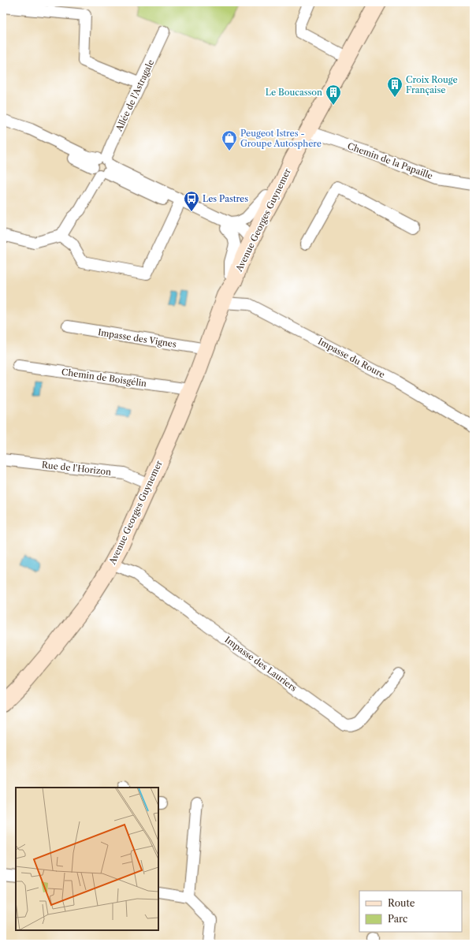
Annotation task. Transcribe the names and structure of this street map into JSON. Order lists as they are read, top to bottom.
{
  "streets": {
    "main road": ["Avenue Georges Guynemer"],
    "street": [
      "Allée de l'Astragale",
      "Chemin de la Papaille",
      "Impasse des Vignes",
      "Impasse du Roure",
      "Chemin de Boisgélin",
      "Rue de l'Horizon",
      "Impasse des Lauriers"
    ]
  },
  "crossings": [
    ["Chemin de la Papaille", "Avenue Georges Guynemer"],
    ["Avenue Georges Guynemer", "Impasse des Vignes"],
    ["Avenue Georges Guynemer", "Impasse du Roure"],
    ["Avenue Georges Guynemer", "Chemin de Boisgélin"],
    ["Avenue Georges Guynemer", "Rue de l'Horizon"],
    ["Avenue Georges Guynemer", "Impasse des Lauriers"]
  ],
  "places": {
    "building": ["Croix Rouge Française", "Le Boucasson"],
    "shop": ["Peugeot Istres - Groupe Autosphere"],
    "bus stop": ["Les Pastres"]
  },
  "legend": ["Route", "Parc"]
}
